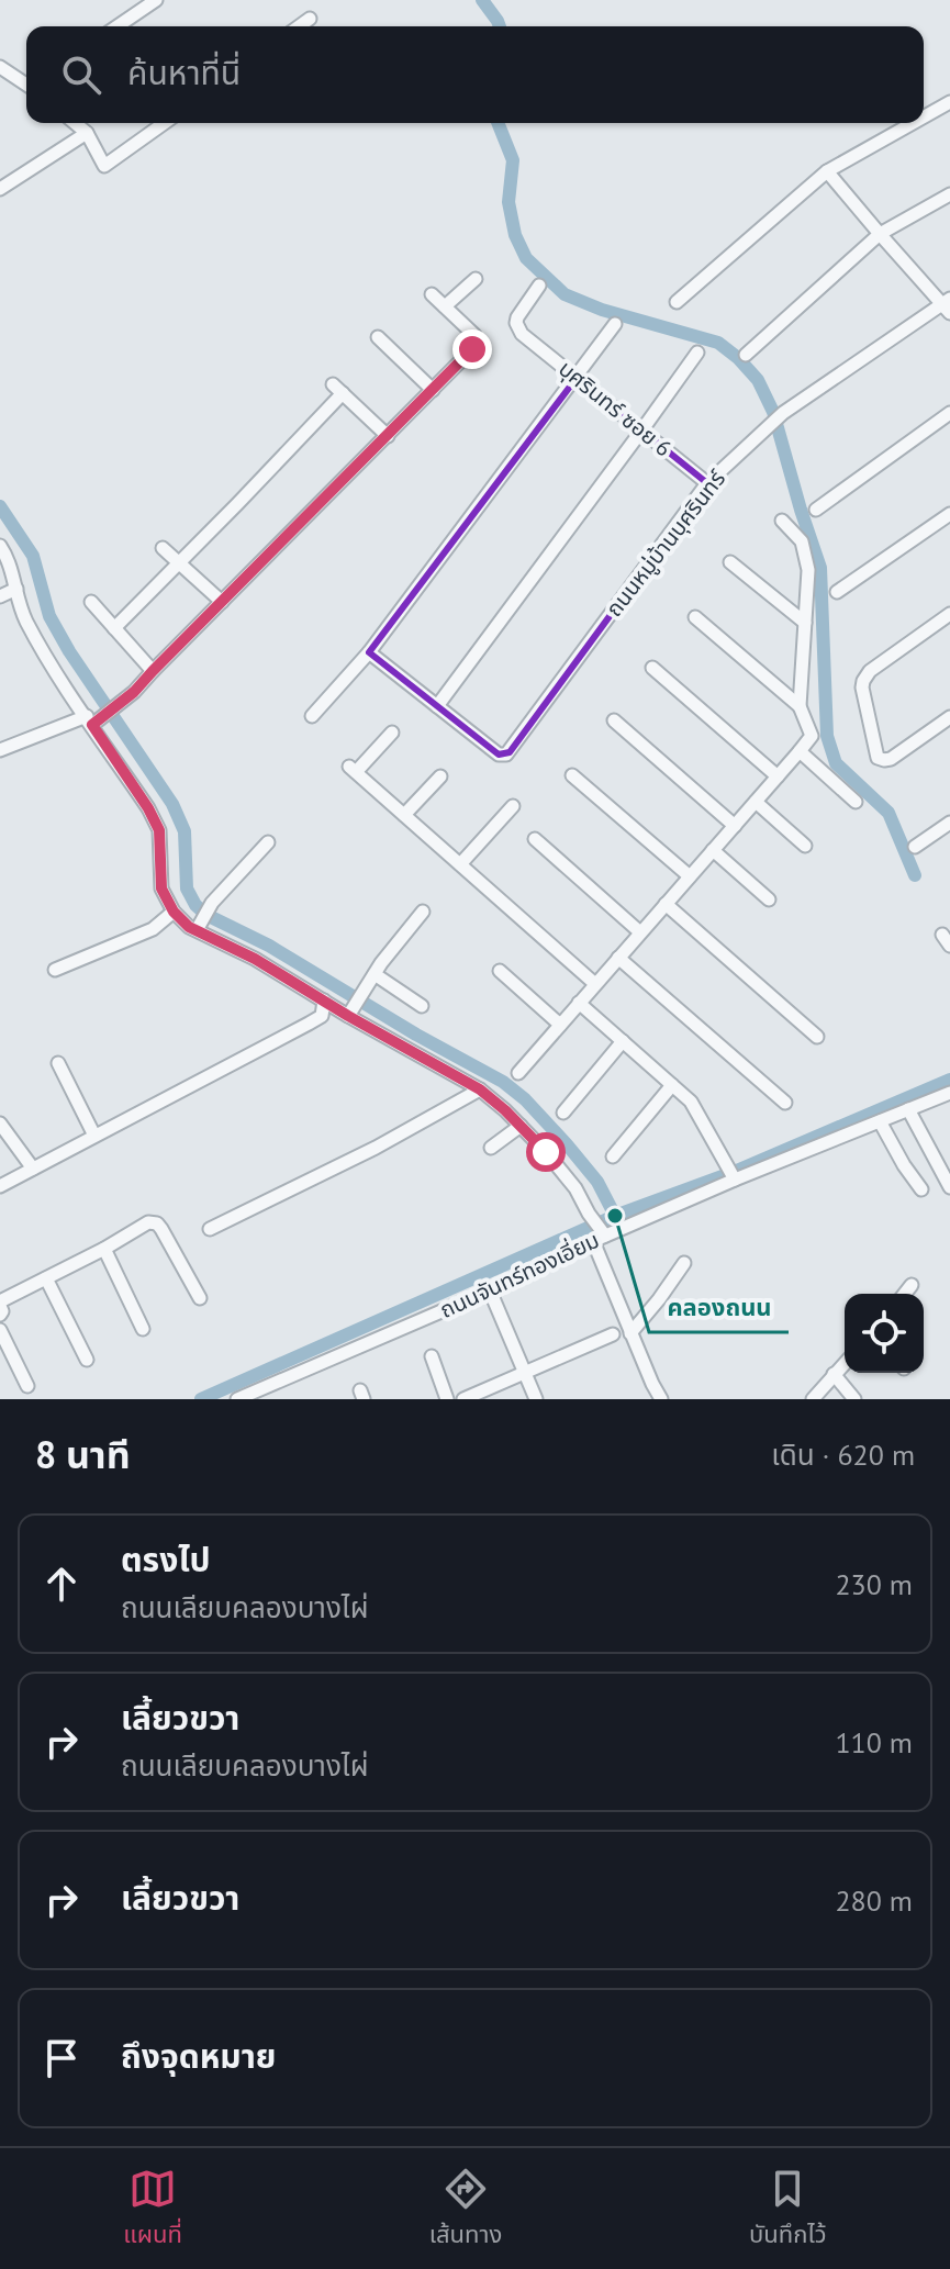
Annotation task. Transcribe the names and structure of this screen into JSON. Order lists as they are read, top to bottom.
{
  "streets": {
    "street": ["บุศรินทร์ ซอย 6", "ถนนหมู่บ้านบุศรินทร์", "ถนนจันทร์ทองเอี่ยม"]
  },
  "crossings": [
    ["บุศรินทร์ ซอย 6", "ถนนหมู่บ้านบุศรินทร์"]
  ],
  "places": ["คลองถนน"],
  "page": {
    "search": "ค้นหาที่นี่",
    "heading": ["8 นาที", "เดิน · 620 m"],
    "list": [
      ["ตรงไป", "ถนนเลียบคลองบางไผ่", "230 m"],
      ["เลี้ยวขวา", "ถนนเลียบคลองบางไผ่", "110 m"],
      ["เลี้ยวขวา", "280 m"],
      "ถึงจุดหมาย"
    ],
    "nav": ["แผนที่", "เส้นทาง", "บันทึกไว้"]
  }
}
